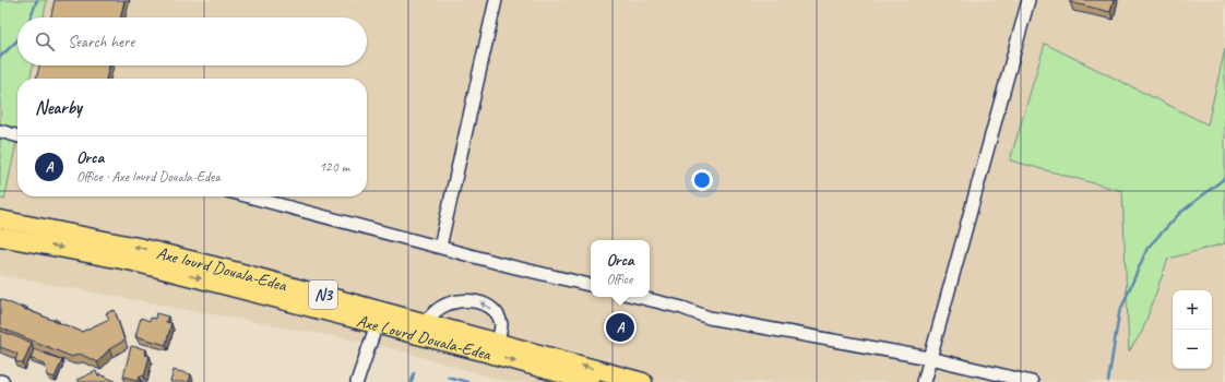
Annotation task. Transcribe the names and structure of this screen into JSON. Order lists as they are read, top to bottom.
{
  "streets": {
    "highway": ["Axe lourd Douala-Edea", "N3", "Axe Lourd Douala-Edea"]
  },
  "crossings": [
    ["Axe lourd Douala-Edea", "Axe Lourd Douala-Edea"]
  ],
  "one_way": ["Axe lourd Douala-Edea", "Axe Lourd Douala-Edea"],
  "page": {
    "search": "Search here",
    "heading": "Nearby",
    "list": [
      {
        "mark": "A",
        "name": "Orca",
        "note": "Office · Axe lourd Douala-Edea",
        "value": "120 m"
      }
    ],
    "popup": ["Orca", "Office"],
    "map_buttons": ["+", "−"],
    "pins": "A"
  }
}
